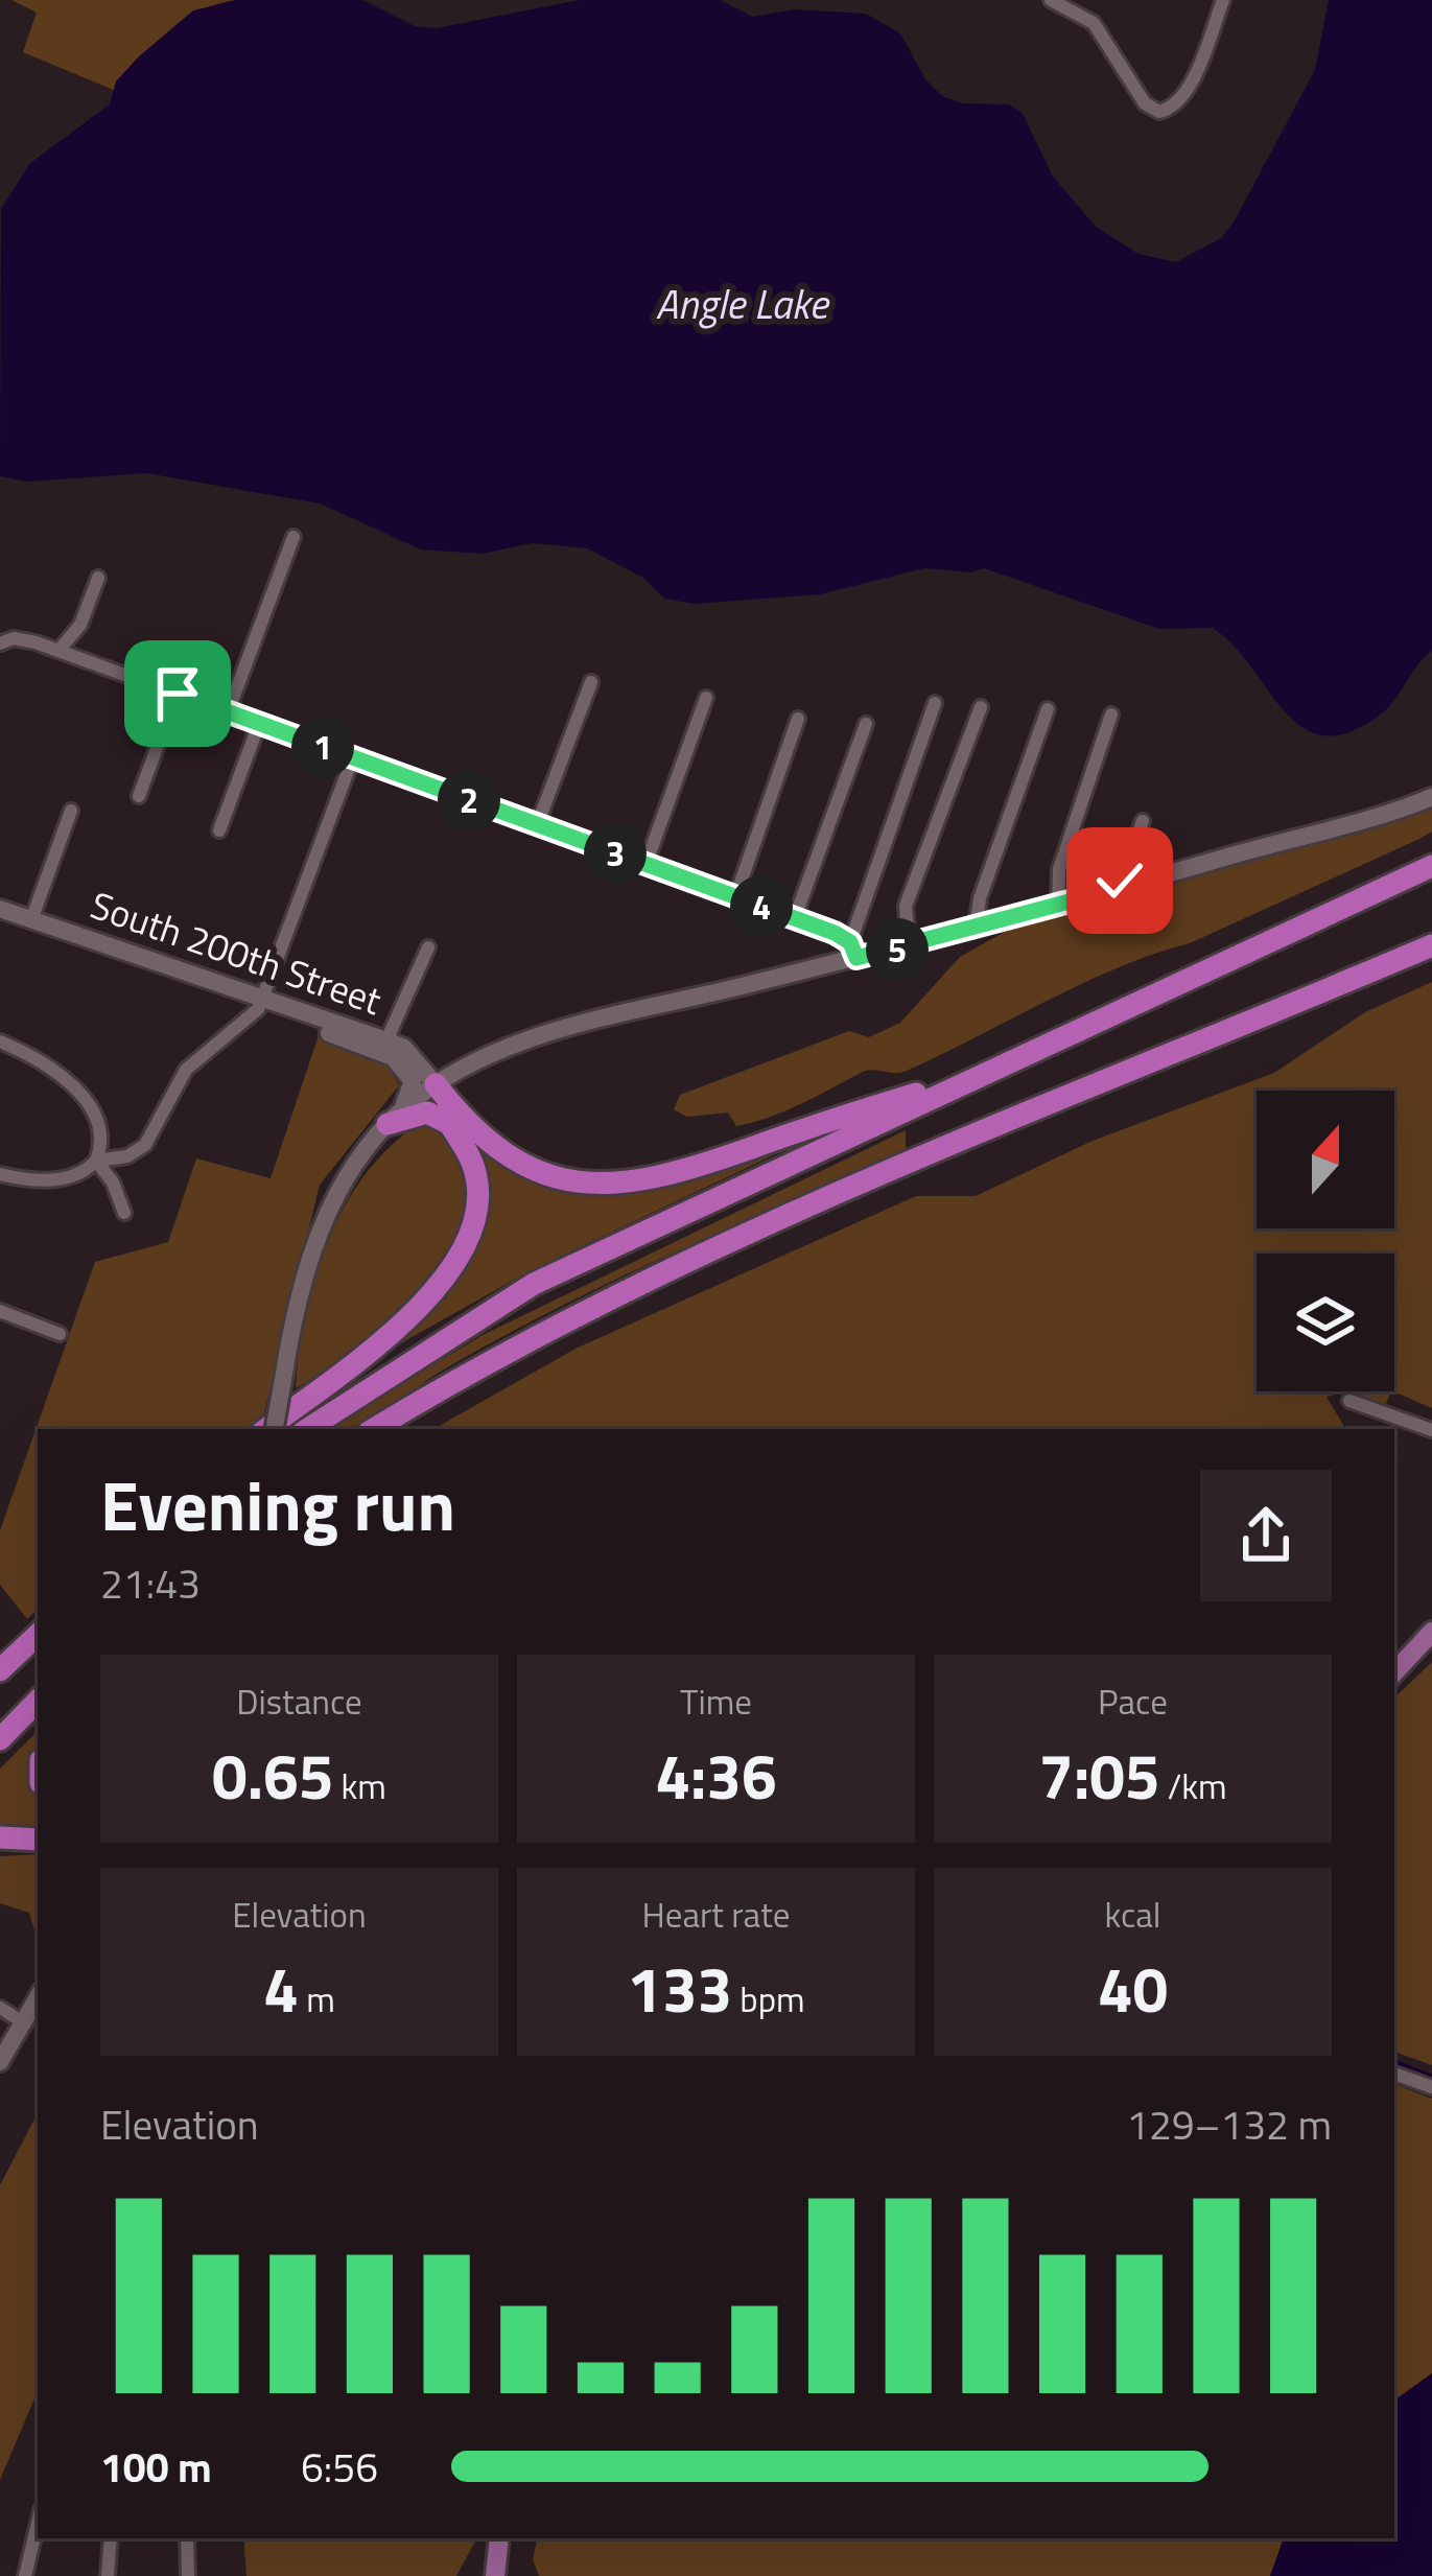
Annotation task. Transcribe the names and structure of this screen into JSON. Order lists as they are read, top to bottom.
{
  "streets": {
    "main road": ["South 200th Street"]
  },
  "water": ["Angle Lake"],
  "north": "top",
  "page": {
    "pins": [
      "1",
      "2",
      "3",
      "4",
      "5"
    ],
    "heading": ["Evening run", "21:43"],
    "stats": [
      ["Distance", "0.65 km"],
      ["Time", "4:36"],
      ["Pace", "7:05 /km"],
      ["Elevation", "4 m"],
      ["Heart rate", "133 bpm"],
      ["kcal", "40"]
    ],
    "chart": ["Elevation", "129–132 m"],
    "list": [
      {
        "name": "100 m",
        "note": "6:56"
      }
    ]
  }
}
